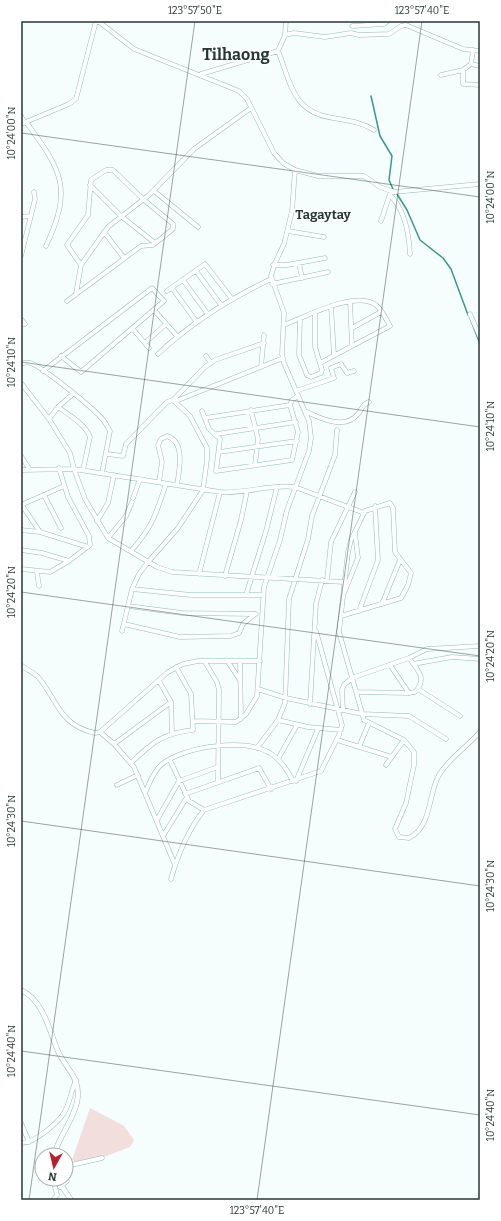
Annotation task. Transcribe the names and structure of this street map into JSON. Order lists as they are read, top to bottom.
{
  "districts": ["Tilhaong", "Tagaytay"],
  "north": "bottom",
  "coordinates": [
    "123°57'50\"E",
    "123°57'40\"E",
    "10°24'00\"N",
    "10°24'10\"N",
    "10°24'20\"N",
    "10°24'30\"N",
    "10°24'40\"N"
  ]
}
